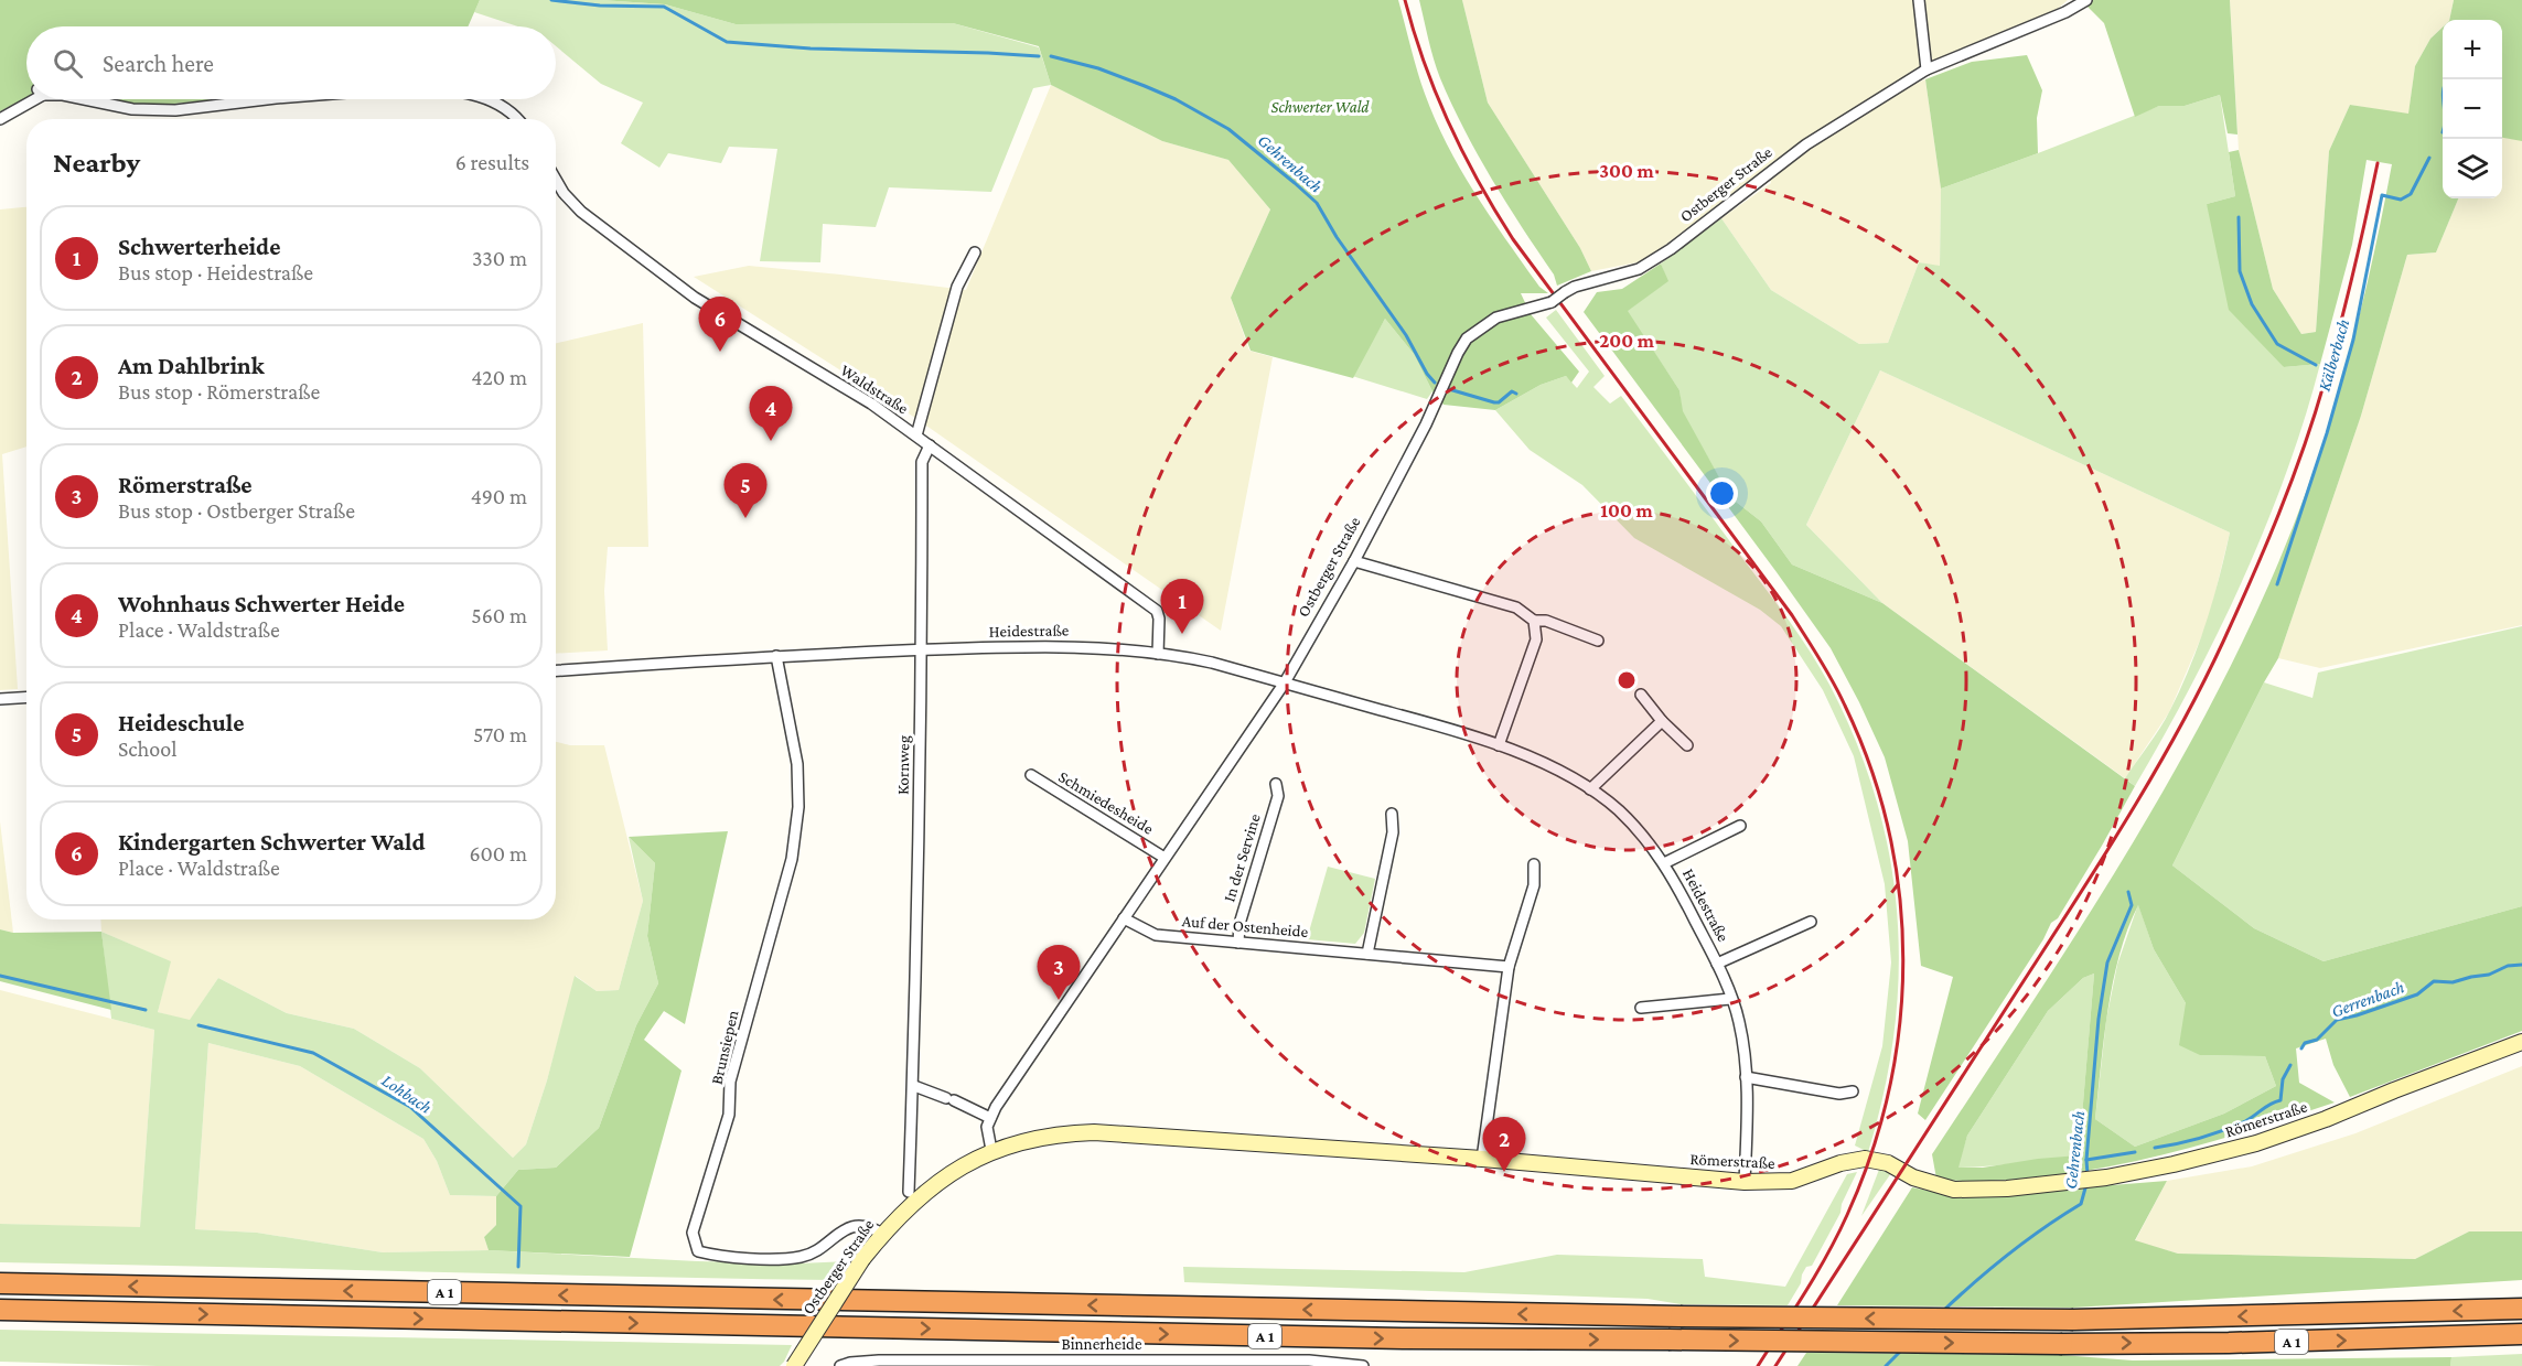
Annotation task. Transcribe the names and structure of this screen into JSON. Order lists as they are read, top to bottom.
{
  "streets": {
    "highway": ["A 1"],
    "street": [
      "Ostberger Straße",
      "Waldstraße",
      "Heidestraße",
      "Kornweg",
      "Schmiedesheide",
      "In der Servine",
      "Auf der Ostenheide",
      "Brunsiepen",
      "Römerstraße",
      "Binnerheide"
    ]
  },
  "crossings": [
    ["Ostberger Straße", "Heidestraße"],
    ["Ostberger Straße", "Schmiedesheide"],
    ["Ostberger Straße", "Auf der Ostenheide"],
    ["Ostberger Straße", "Brunsiepen"],
    ["Ostberger Straße", "Römerstraße"],
    ["Waldstraße", "Heidestraße"],
    ["Waldstraße", "Kornweg"],
    ["Heidestraße", "Kornweg"],
    ["Heidestraße", "Brunsiepen"],
    ["Heidestraße", "Römerstraße"],
    ["In der Servine", "Auf der Ostenheide"]
  ],
  "water": [
    "Gehrenbach",
    "Kälberbach",
    "Gerrenbach",
    "Lohbach"
  ],
  "parks": ["Schwerter Wald"],
  "page": {
    "map_buttons": ["+", "−"],
    "search": "Search here",
    "heading": ["Nearby", "6 results"],
    "list": [
      {
        "mark": "1",
        "name": "Schwerterheide",
        "note": "Bus stop · Heidestraße",
        "value": "330 m"
      },
      {
        "mark": "2",
        "name": "Am Dahlbrink",
        "note": "Bus stop · Römerstraße",
        "value": "420 m"
      },
      {
        "mark": "3",
        "name": "Römerstraße",
        "note": "Bus stop · Ostberger Straße",
        "value": "490 m"
      },
      {
        "mark": "4",
        "name": "Wohnhaus Schwerter Heide",
        "note": "Place · Waldstraße",
        "value": "560 m"
      },
      {
        "mark": "5",
        "name": "Heideschule",
        "note": "School",
        "value": "570 m"
      },
      {
        "mark": "6",
        "name": "Kindergarten Schwerter Wald",
        "note": "Place · Waldstraße",
        "value": "600 m"
      }
    ],
    "pins": [
      "6",
      "4",
      "5",
      "1",
      "3",
      "2"
    ]
  },
  "rings": ["300 m", "200 m", "100 m"]
}
